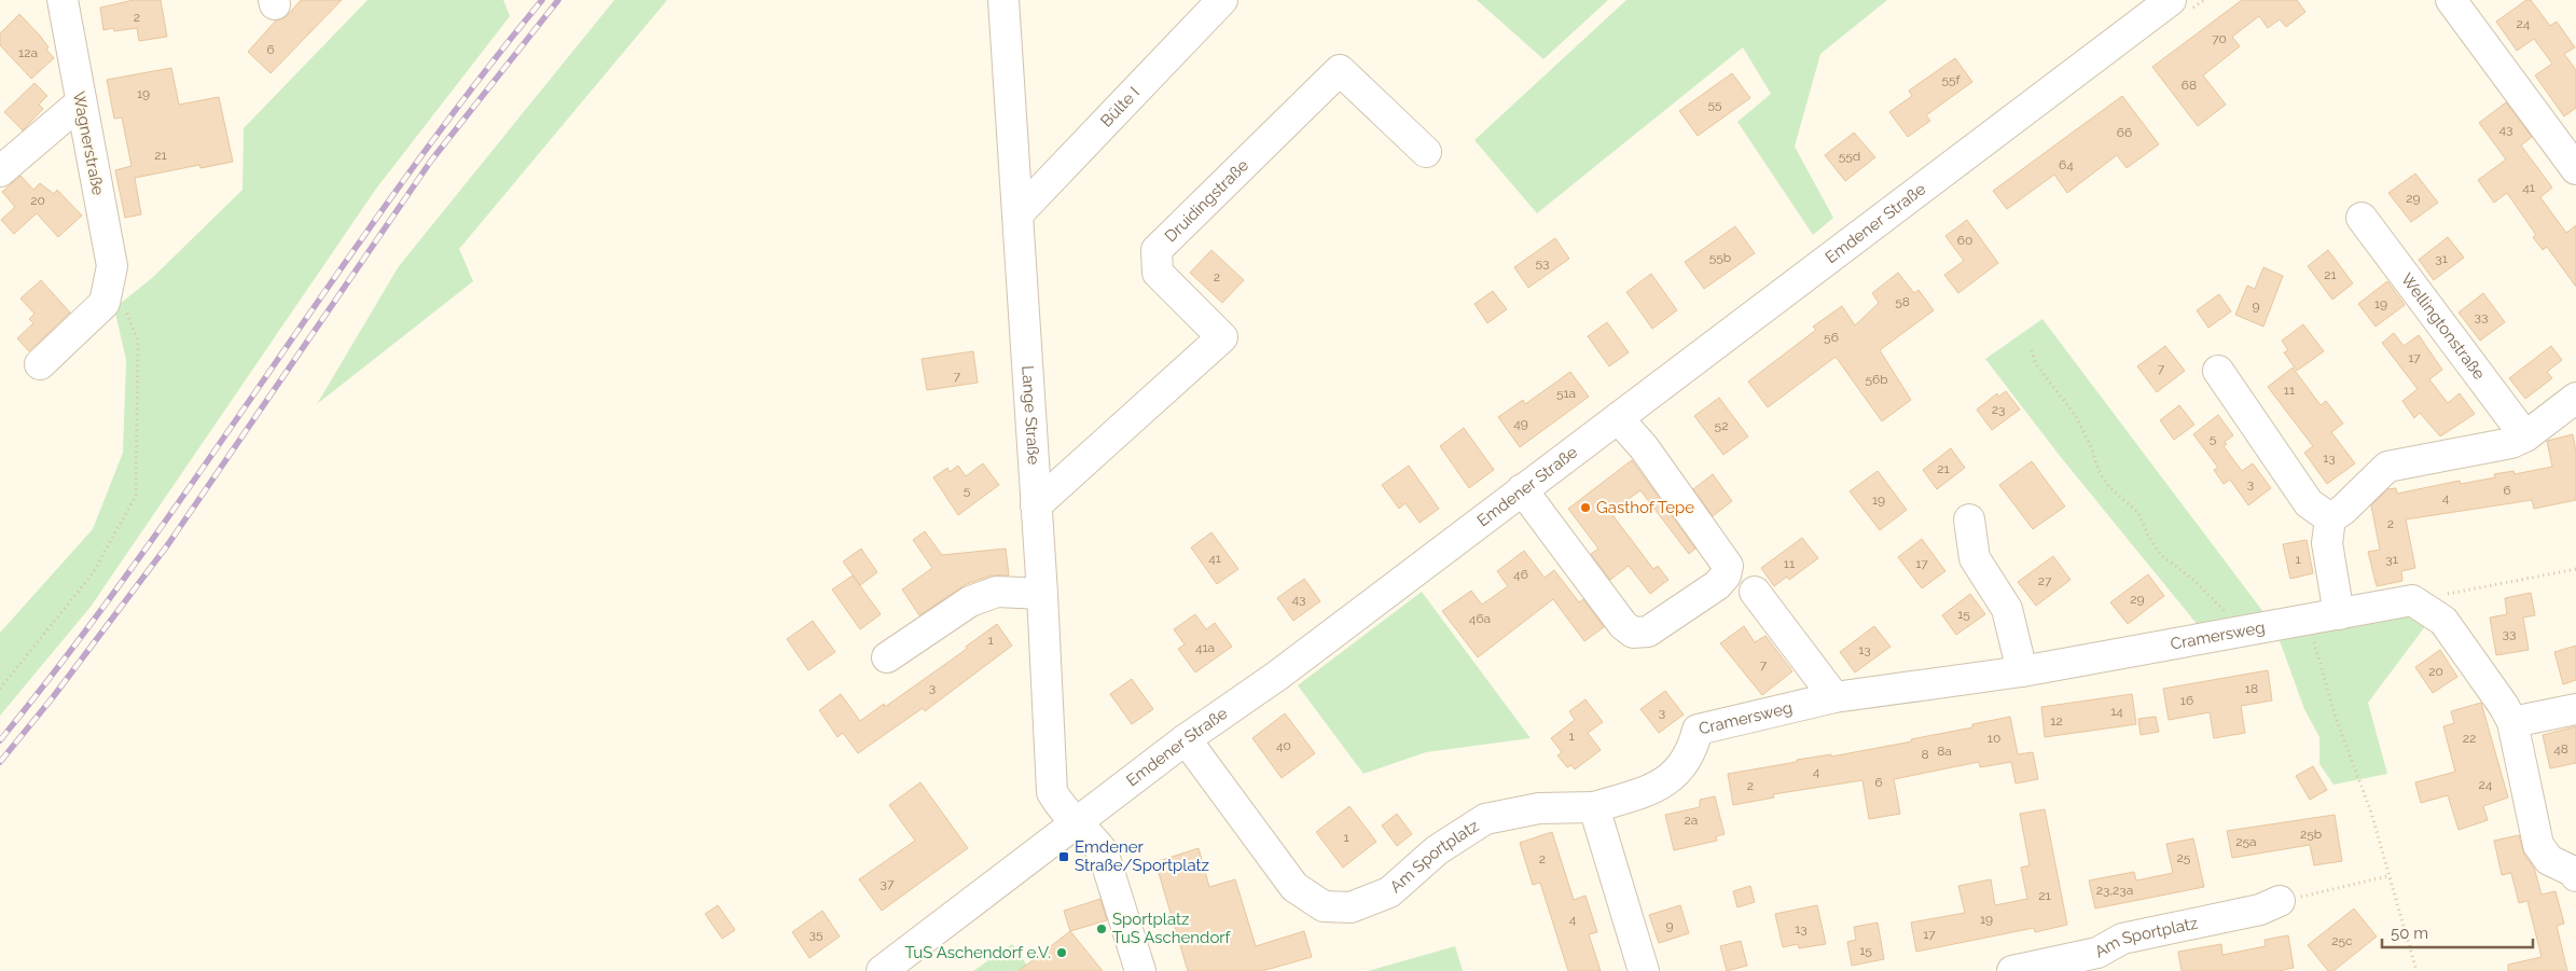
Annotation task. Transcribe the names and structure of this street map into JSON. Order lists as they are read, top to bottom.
{
  "streets": {
    "street": [
      "Bülte I",
      "Wagnerstraße",
      "Druidingstraße",
      "Emdener Straße",
      "Wellingtonstraße",
      "Lange Straße",
      "Cramersweg",
      "Am Sportplatz"
    ]
  },
  "crossings": [
    ["Bülte I", "Lange Straße"],
    ["Druidingstraße", "Lange Straße"],
    ["Emdener Straße", "Lange Straße"],
    ["Emdener Straße", "Am Sportplatz"],
    ["Cramersweg", "Am Sportplatz"]
  ],
  "places": {
    "other": ["Gasthof Tepe", "Sportplatz TuS Aschendorf", "TuS Aschendorf e.V."],
    "transit": ["Emdener Straße/Sportplatz"]
  },
  "house_numbers": [
    "2",
    "24",
    "70",
    "6",
    "12a",
    "55f",
    "68",
    "19",
    "55",
    "43",
    "66",
    "21",
    "55d",
    "64",
    "41",
    "29",
    "20",
    "60",
    "55b",
    "31",
    "53",
    "21",
    "2",
    "58",
    "19",
    "9",
    "33",
    "56",
    "17",
    "7",
    "7",
    "56b",
    "11",
    "51a",
    "23",
    "49",
    "52",
    "5",
    "13",
    "21",
    "3",
    "5",
    "6",
    "4",
    "19",
    "2",
    "41",
    "1",
    "31",
    "11",
    "17",
    "46",
    "27",
    "43",
    "29",
    "15",
    "46a",
    "33",
    "1",
    "41a",
    "13",
    "7",
    "20",
    "3",
    "18",
    "16",
    "14",
    "3",
    "12",
    "1",
    "10",
    "22",
    "40",
    "48",
    "8a",
    "8",
    "4",
    "6",
    "24",
    "2",
    "2a",
    "25b",
    "1",
    "25a",
    "25",
    "2",
    "37",
    "23,23a",
    "21",
    "4",
    "19",
    "9",
    "13",
    "35",
    "17",
    "25c",
    "15"
  ],
  "scale_bar": "50 m"
}
